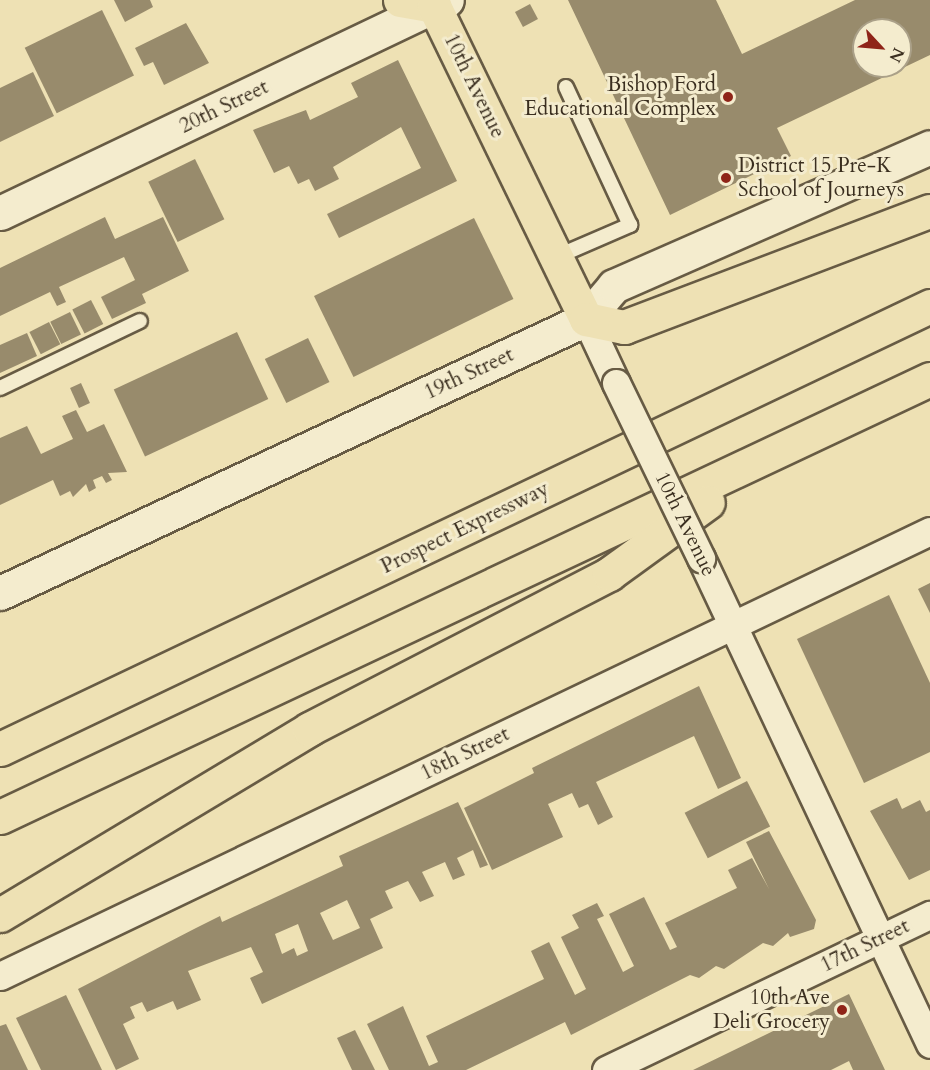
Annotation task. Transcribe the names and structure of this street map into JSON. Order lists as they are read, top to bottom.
{
  "streets": {
    "main road": [
      "10th Avenue",
      "20th Street",
      "19th Street",
      "Prospect Expressway"
    ],
    "street": ["18th Street", "17th Street"]
  },
  "crossings": [
    ["10th Avenue", "20th Street"],
    ["10th Avenue", "19th Street"],
    ["10th Avenue", "18th Street"],
    ["10th Avenue", "17th Street"]
  ],
  "places": ["Bishop Ford Educational Complex", "District 15 Pre-K School of Journeys", "10th Ave Deli Grocery"],
  "north": "bottom right"
}
